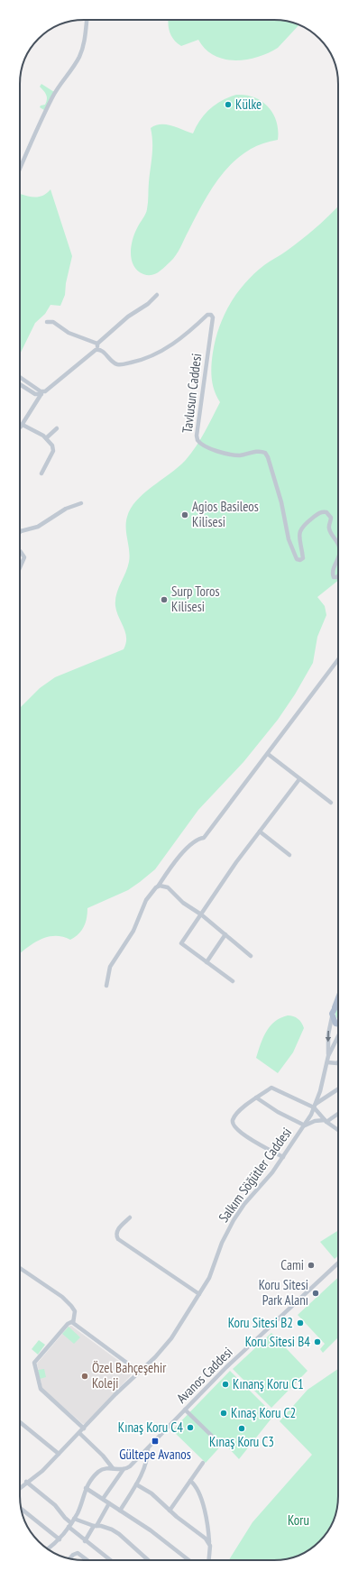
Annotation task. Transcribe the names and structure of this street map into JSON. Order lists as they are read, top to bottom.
{
  "streets": {
    "street": ["Tavlusun Caddesi", "Salkım Söğütler Caddesi", "Avanos Caddesi"]
  },
  "parks": ["Koru"],
  "places": {
    "other": [
      "Külke",
      "Agios Basileos Kilisesi",
      "Surp Toros Kilisesi",
      "Cami",
      "Koru Sitesi Park Alanı",
      "Koru Sitesi B2",
      "Koru Sitesi B4",
      "Özel Bahçeşehir Koleji",
      "Kınanş Koru C1",
      "Kınaş Koru C2",
      "Kınaş Koru C4",
      "Kınaş Koru C3"
    ],
    "transit": ["Gültepe Avanos"]
  }
}
